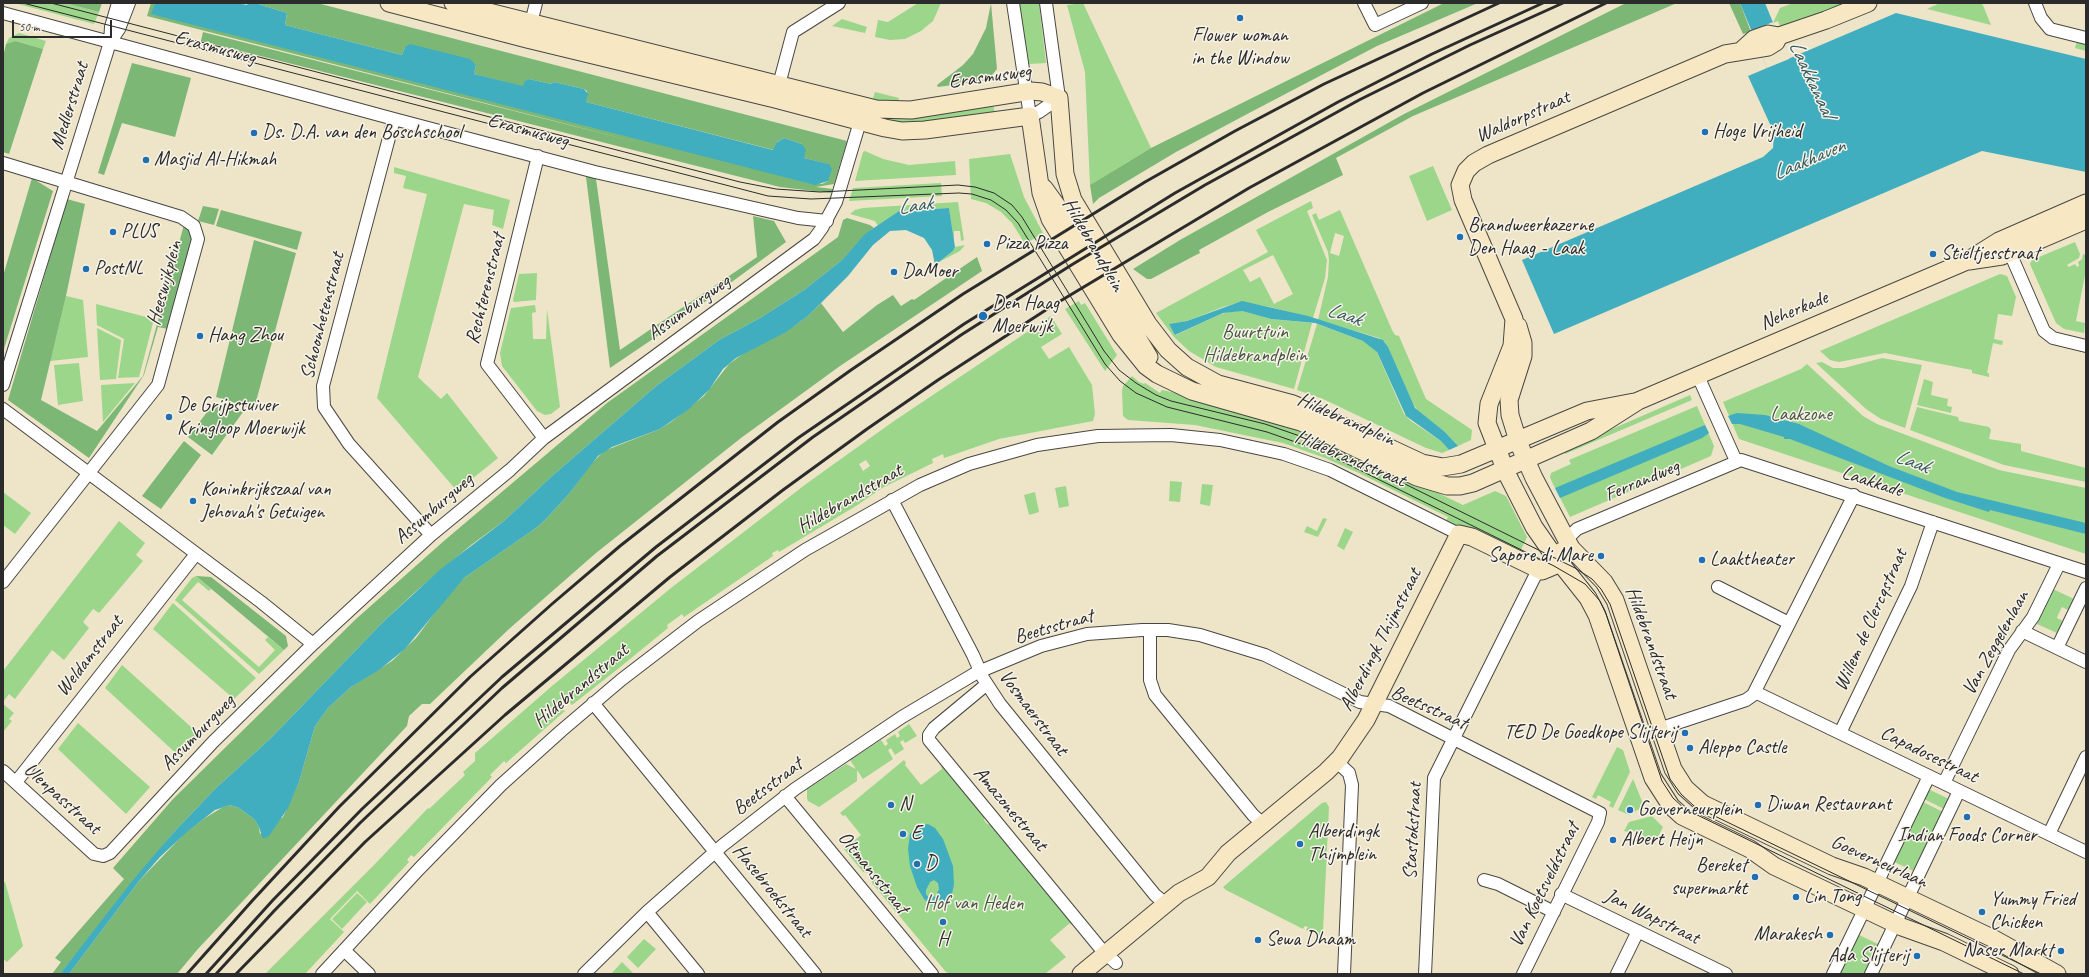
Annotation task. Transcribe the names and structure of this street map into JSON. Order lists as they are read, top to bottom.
{
  "streets": {
    "main road": [
      "Erasmusweg",
      "Waldorpstraat",
      "Hildebrandplein",
      "Neherkade",
      "Hildebrandstraat",
      "Alberdingk Thijmstraat",
      "Goeverneurlaan"
    ],
    "street": [
      "Medlerstraat",
      "Heeswijkplein",
      "Rechterenstraat",
      "Assumburgweg",
      "Schoonhetenstraat",
      "Ferrandweg",
      "Laakkade",
      "Willem de Clercqstraat",
      "Beetsstraat",
      "Van Zeggelenlaan",
      "Weldamstraat",
      "Vosmaerstraat",
      "Capadosestraat",
      "Ulenpasstraat",
      "Amazonestraat",
      "Stastokstraat",
      "Oltmansstraat",
      "Van Koetsveldstraat",
      "Hasebroekstraat",
      "Jan Wapstraat"
    ]
  },
  "crossings": [
    ["Erasmusweg", "Medlerstraat"],
    ["Erasmusweg", "Hildebrandplein"],
    ["Erasmusweg", "Rechterenstraat"],
    ["Erasmusweg", "Assumburgweg"],
    ["Erasmusweg", "Schoonhetenstraat"],
    ["Medlerstraat", "Heeswijkplein"],
    ["Waldorpstraat", "Hildebrandplein"],
    ["Waldorpstraat", "Neherkade"],
    ["Waldorpstraat", "Hildebrandstraat"],
    ["Hildebrandplein", "Neherkade"],
    ["Hildebrandplein", "Hildebrandstraat"],
    ["Rechterenstraat", "Assumburgweg"],
    ["Assumburgweg", "Schoonhetenstraat"],
    ["Assumburgweg", "Ulenpasstraat"],
    ["Neherkade", "Hildebrandstraat"],
    ["Hildebrandstraat", "Ferrandweg"],
    ["Hildebrandstraat", "Alberdingk Thijmstraat"],
    ["Hildebrandstraat", "Vosmaerstraat"],
    ["Hildebrandstraat", "Stastokstraat"],
    ["Hildebrandstraat", "Goeverneurlaan"],
    ["Hildebrandstraat", "Hasebroekstraat"],
    ["Ferrandweg", "Laakkade"],
    ["Laakkade", "Willem de Clercqstraat"],
    ["Laakkade", "Van Zeggelenlaan"],
    ["Willem de Clercqstraat", "Capadosestraat"],
    ["Beetsstraat", "Alberdingk Thijmstraat"],
    ["Beetsstraat", "Vosmaerstraat"],
    ["Beetsstraat", "Stastokstraat"],
    ["Beetsstraat", "Oltmansstraat"],
    ["Beetsstraat", "Van Koetsveldstraat"],
    ["Beetsstraat", "Hasebroekstraat"],
    ["Van Zeggelenlaan", "Capadosestraat"],
    ["Weldamstraat", "Ulenpasstraat"],
    ["Vosmaerstraat", "Amazonestraat"],
    ["Van Koetsveldstraat", "Jan Wapstraat"]
  ],
  "water": ["Laakkanaal", "Laakhaven", "Laak"],
  "parks": ["Buurttuin Hildebrandplein", "Laakzone", "Hof van Heden"],
  "places": [
    "Flower woman in the Window",
    "Hoge Vrijheid",
    "Ds. D.A. van den Boschschool",
    "Masjid Al-Hikmah",
    "PLUS",
    "Brandweerkazerne Den Haag - Laak",
    "Pizza Pizza",
    "Stieltjesstraat",
    "PostNL",
    "DaMoer",
    "Den Haag Moerwijk",
    "Hang Zhou",
    "De Grijpstuiver Kringloop Moerwijk",
    "Koninkrijkszaal van Jehovah's Getuigen",
    "Sapore di Mare",
    "Laaktheater",
    "TED De Goedkope Slijterij",
    "Aleppo Castle",
    "N",
    "Diwan Restaurant",
    "Goeverneurplein",
    "Indian Foods Corner",
    "E",
    "Albert Heijn",
    "Alberdingk Thijmplein",
    "D",
    "Bereket supermarkt",
    "Lin Tong",
    "Yummy Fried Chicken",
    "H",
    "Marakesh",
    "Sewa Dhaam",
    "Naser Markt",
    "Ada Slijterij"
  ],
  "scale_bar": "50 m"
}
